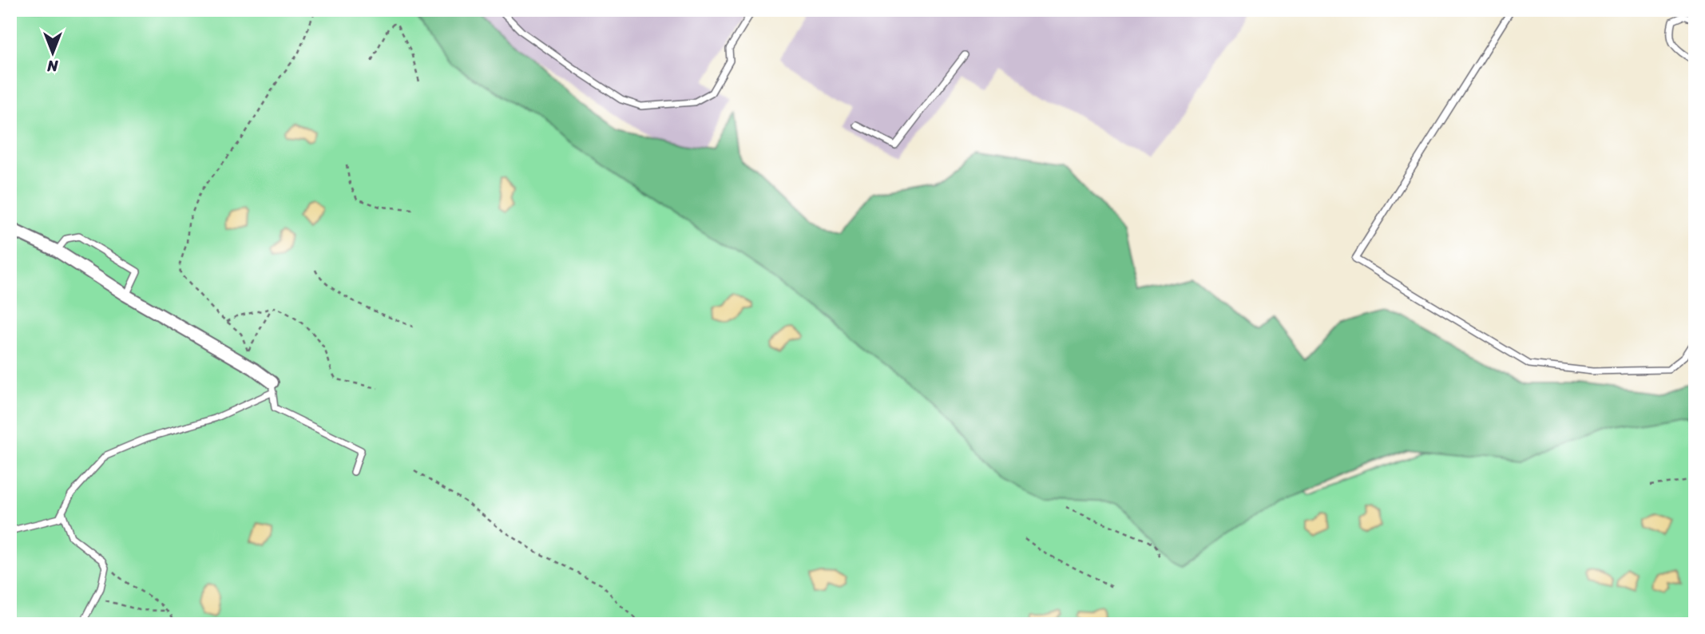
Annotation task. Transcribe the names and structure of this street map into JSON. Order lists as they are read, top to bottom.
{
  "north": "bottom"
}
